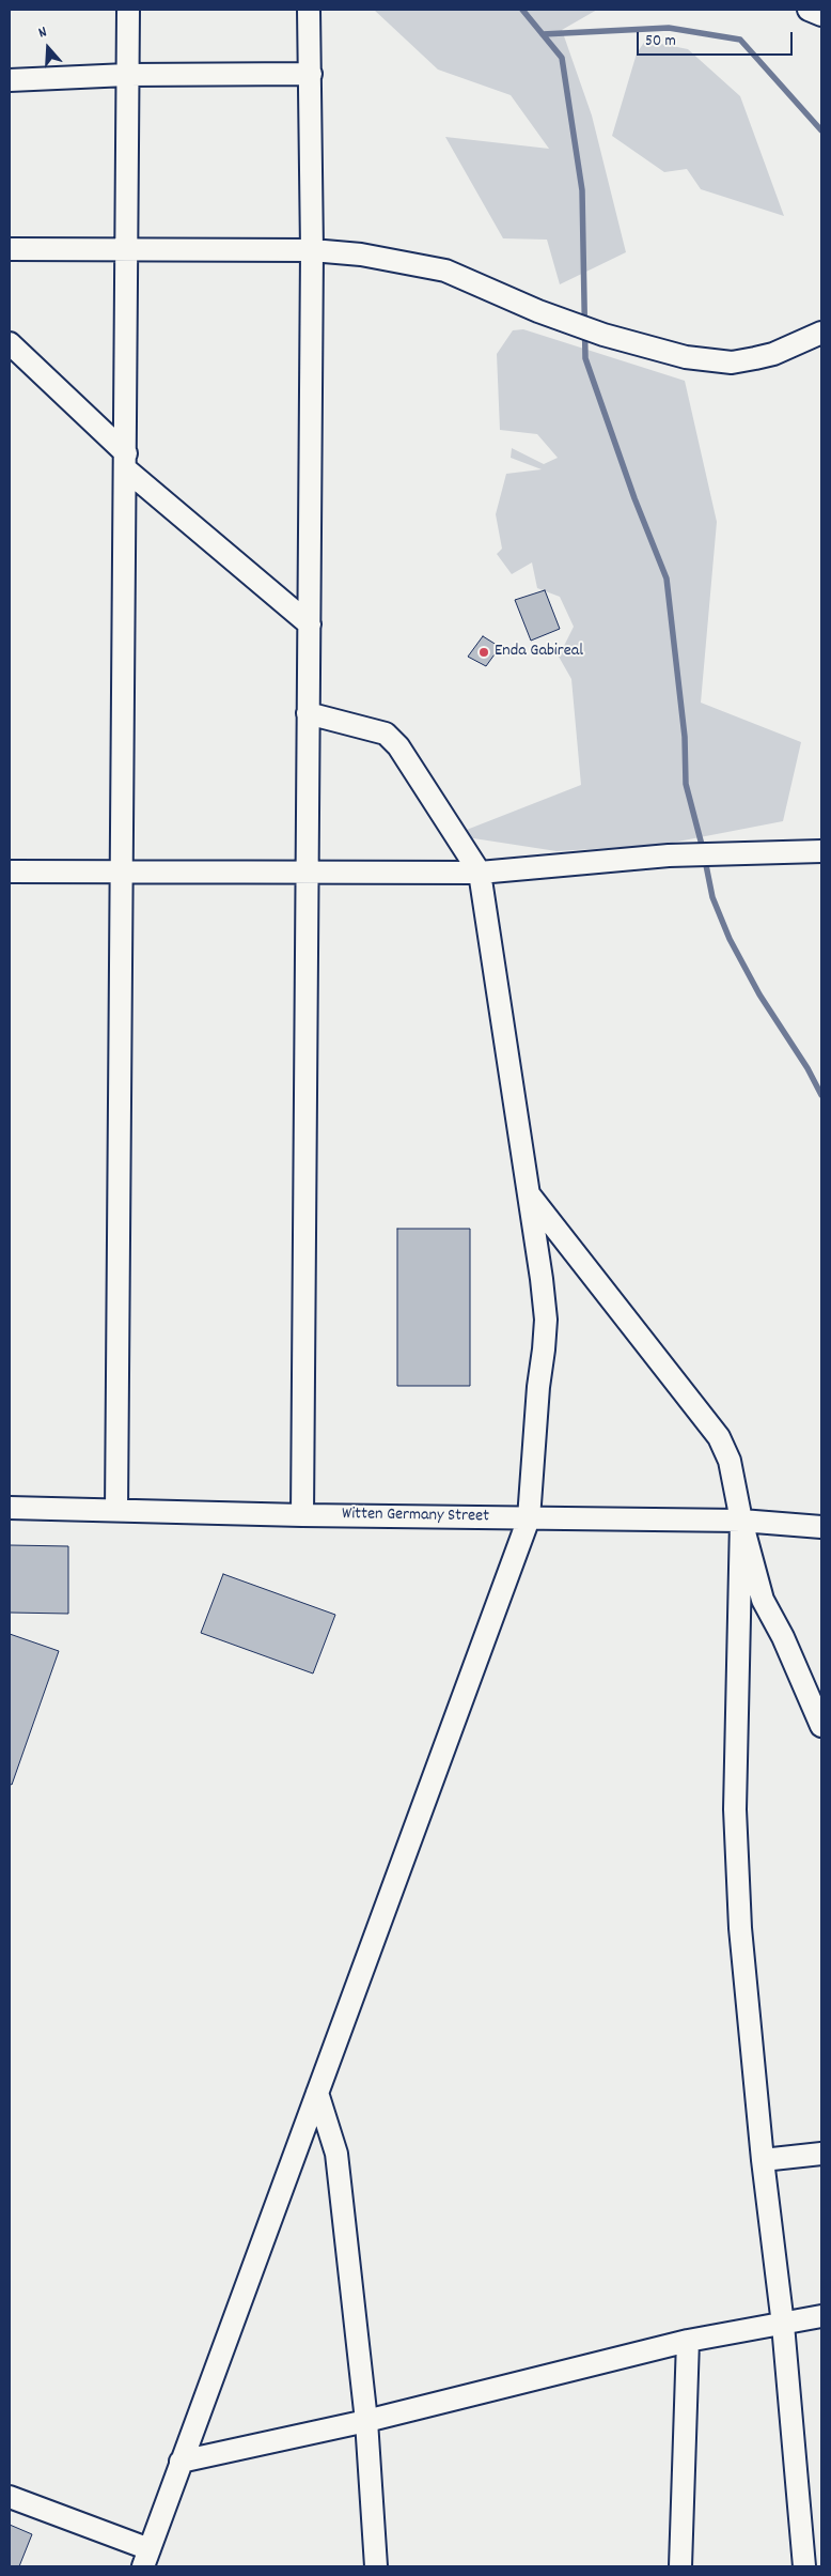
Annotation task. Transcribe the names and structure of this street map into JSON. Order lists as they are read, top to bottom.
{
  "streets": {
    "street": ["Witten Germany Street"]
  },
  "places": ["Enda Gabireal"],
  "scale_bar": "50 m",
  "north": "top"
}
